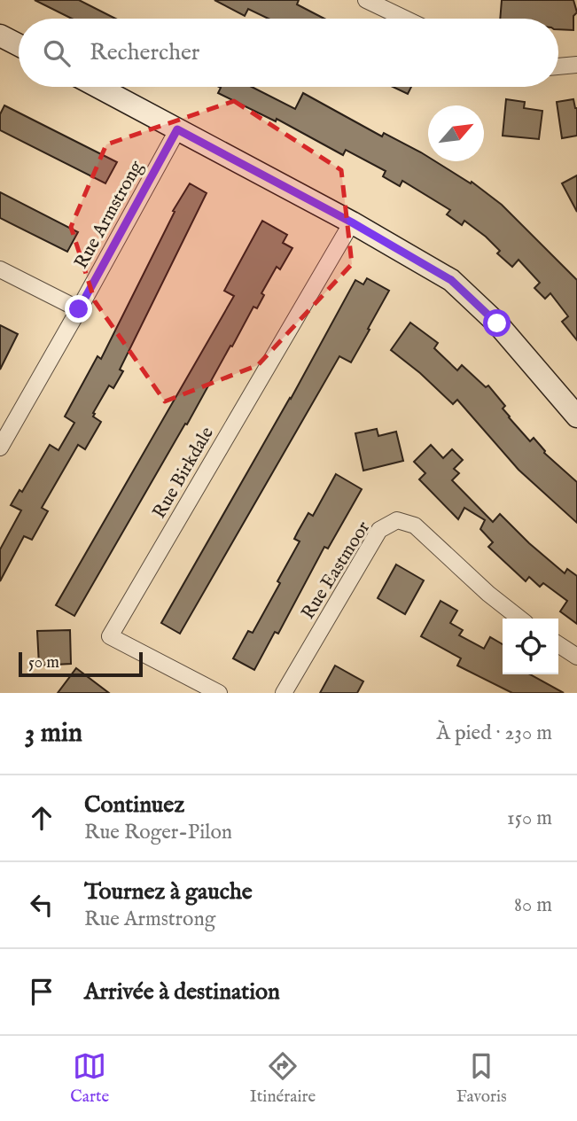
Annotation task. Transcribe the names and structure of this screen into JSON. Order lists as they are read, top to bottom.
{
  "streets": {
    "street": ["Rue Armstrong", "Rue Birkdale", "Rue Eastmoor"]
  },
  "scale_bar": "50 m",
  "north": "top right",
  "page": {
    "search": "Rechercher",
    "scale": "50 m",
    "heading": ["3 min", "À pied · 230 m"],
    "list": [
      ["Continuez", "Rue Roger-Pilon", "150 m"],
      ["Tournez à gauche", "Rue Armstrong", "80 m"],
      "Arrivée à destination"
    ],
    "nav": ["Carte", "Itinéraire", "Favoris"]
  }
}
